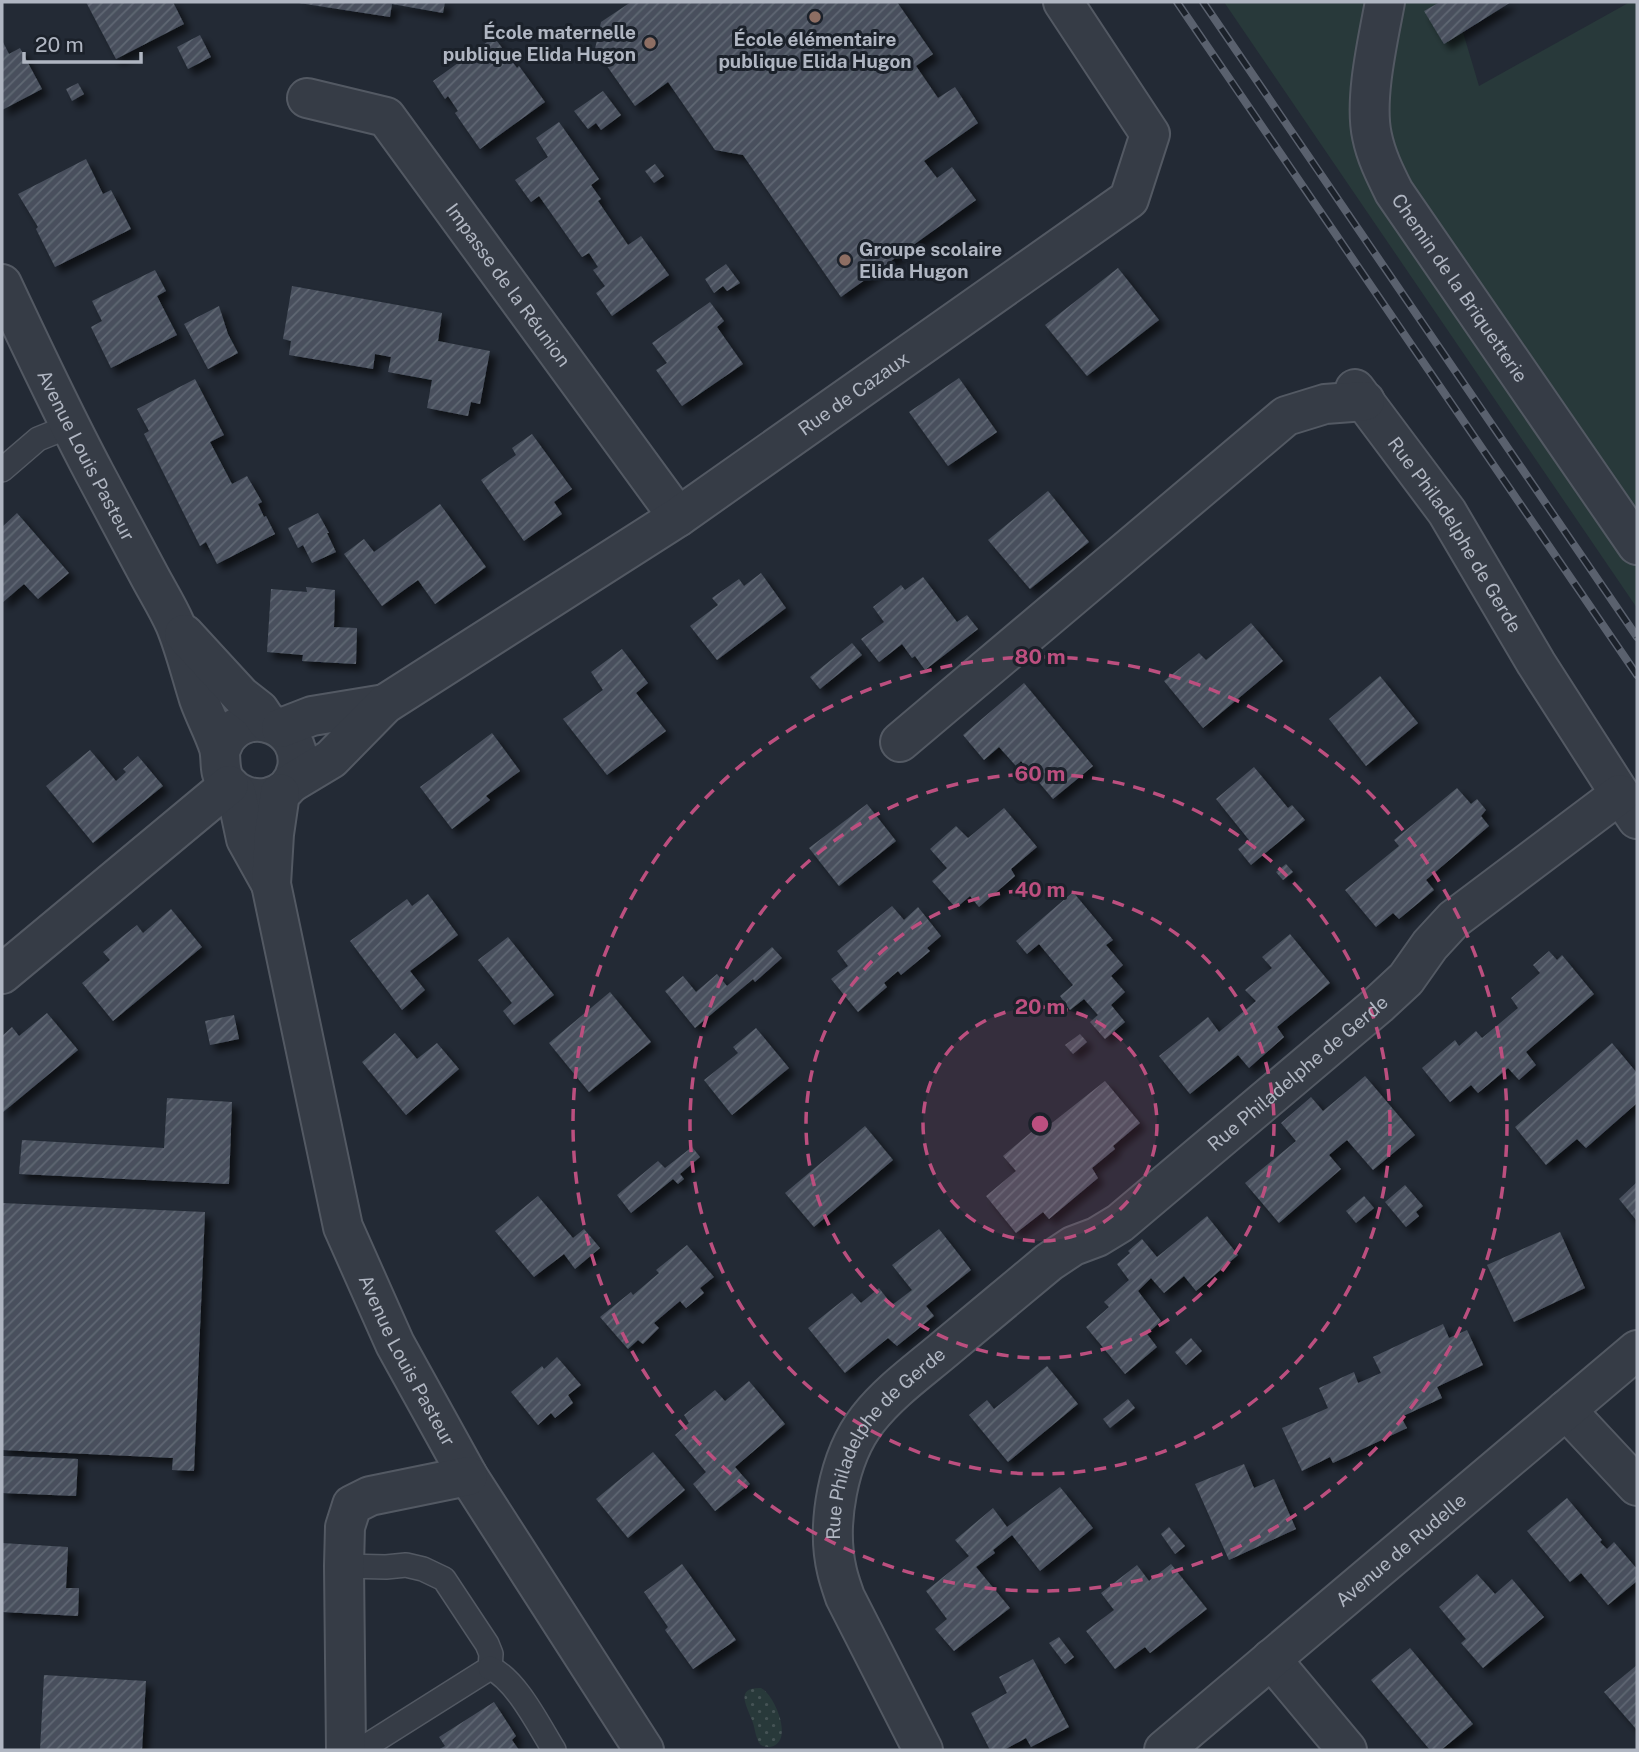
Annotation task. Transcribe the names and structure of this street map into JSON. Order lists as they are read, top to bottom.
{
  "streets": {
    "street": [
      "Impasse de la Réunion",
      "Chemin de la Briquetterie",
      "Rue de Cazaux",
      "Avenue Louis Pasteur",
      "Rue Philadelphe de Gerde",
      "Avenue de Rudelle"
    ]
  },
  "crossings": [
    ["Impasse de la Réunion", "Rue de Cazaux"],
    ["Rue de Cazaux", "Avenue Louis Pasteur"]
  ],
  "places": ["École élémentaire publique Elida Hugon", "École maternelle publique Elida Hugon", "Groupe scolaire Elida Hugon"],
  "scale_bar": "20 m",
  "rings": [
    "80 m",
    "60 m",
    "40 m",
    "20 m"
  ]
}
